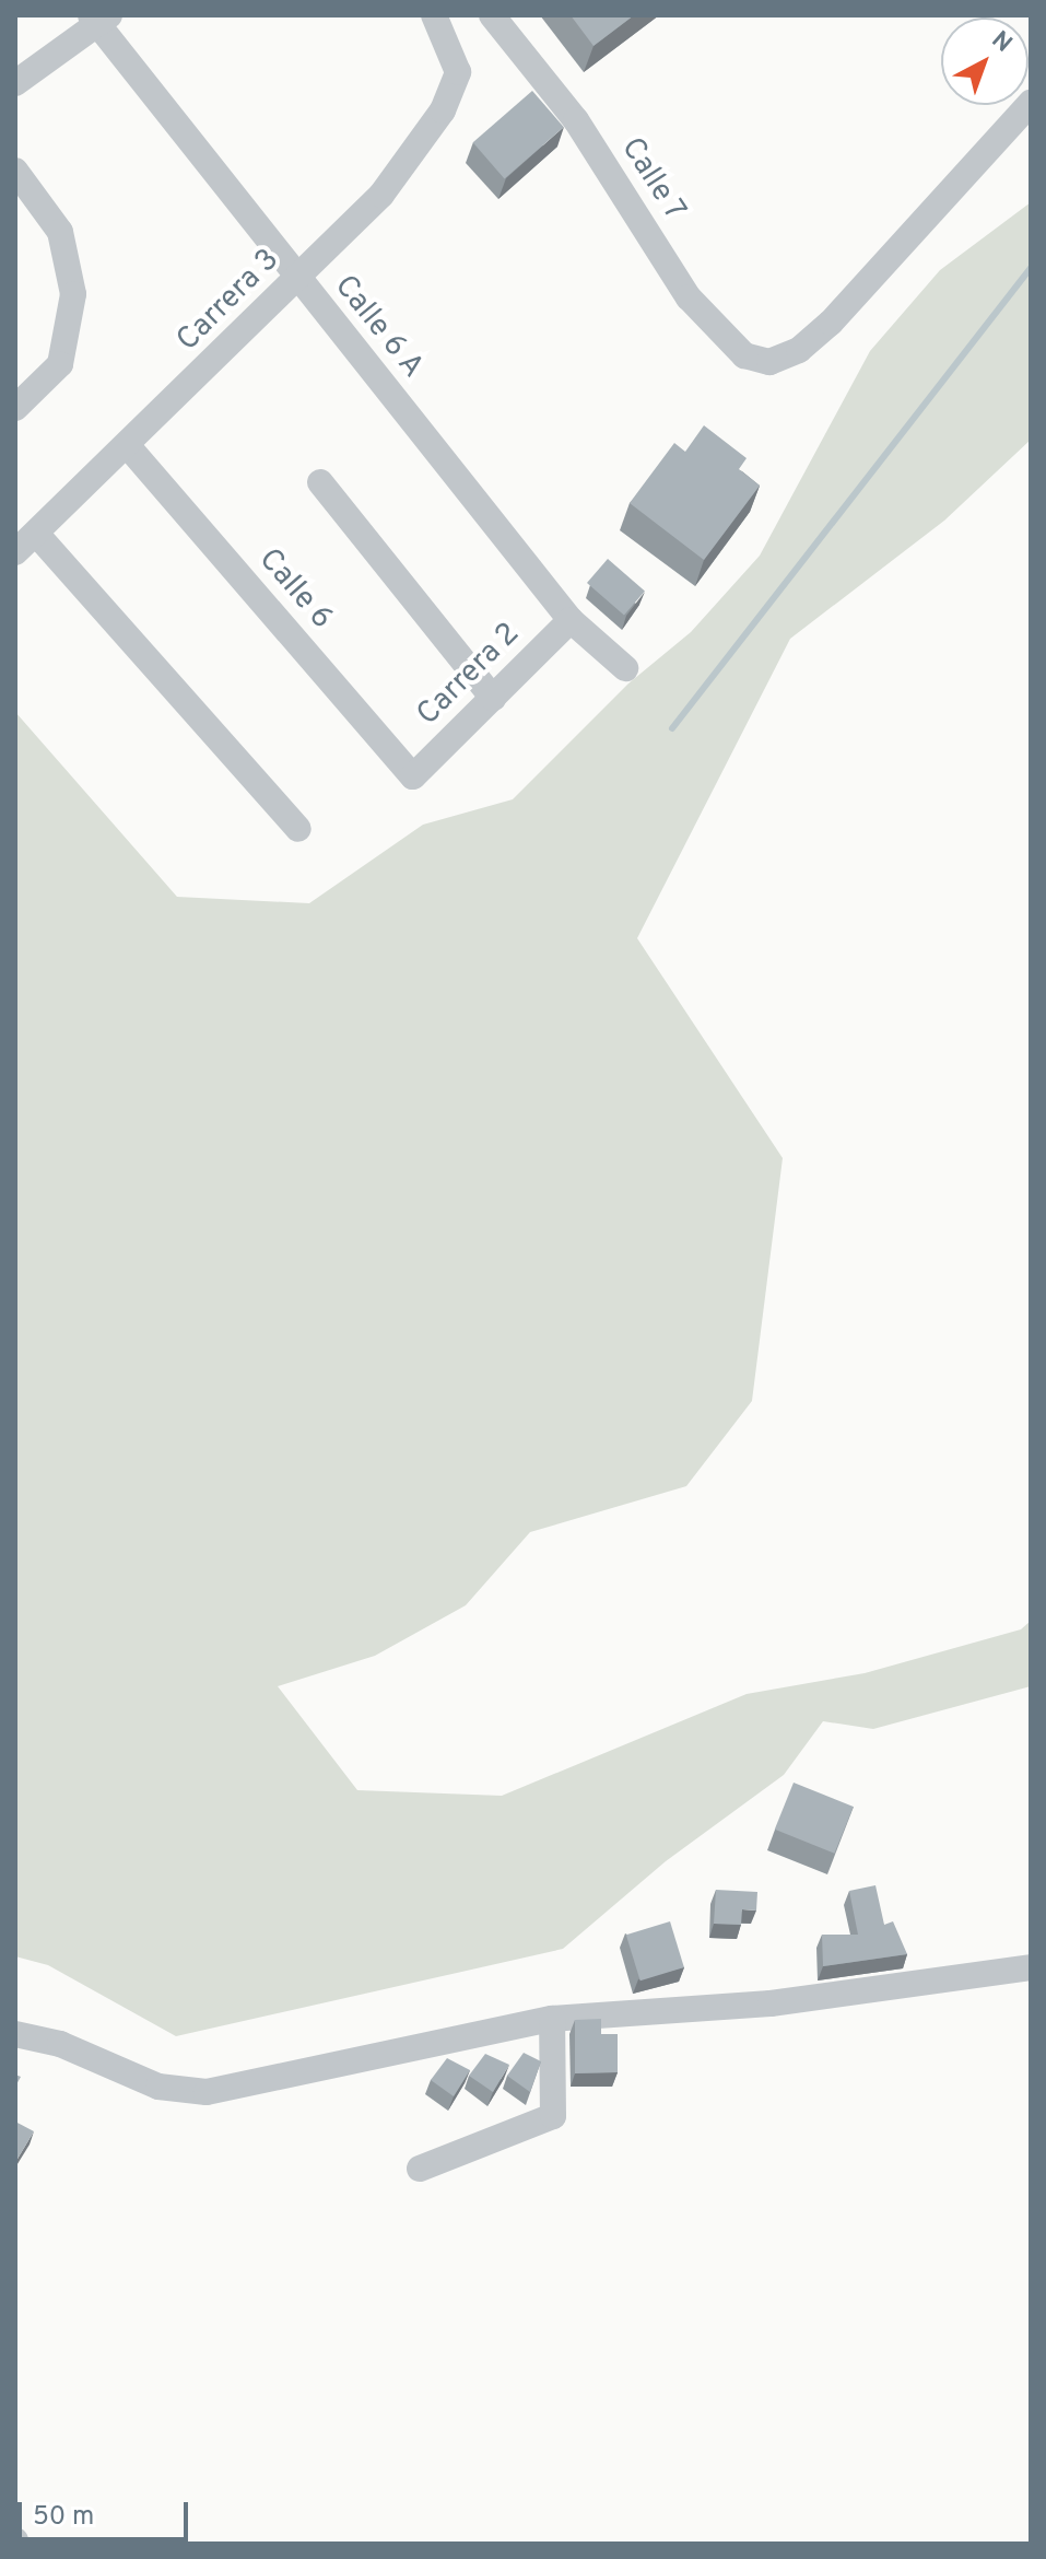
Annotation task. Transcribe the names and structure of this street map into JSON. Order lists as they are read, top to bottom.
{
  "streets": {
    "street": [
      "Calle 7",
      "Carrera 3",
      "Calle 6 A",
      "Calle 6",
      "Carrera 2"
    ]
  },
  "crossings": [
    ["Carrera 3", "Calle 6 A"],
    ["Carrera 3", "Calle 6"],
    ["Calle 6 A", "Carrera 2"],
    ["Calle 6", "Carrera 2"]
  ],
  "scale_bar": "50 m",
  "north": "top right"
}
